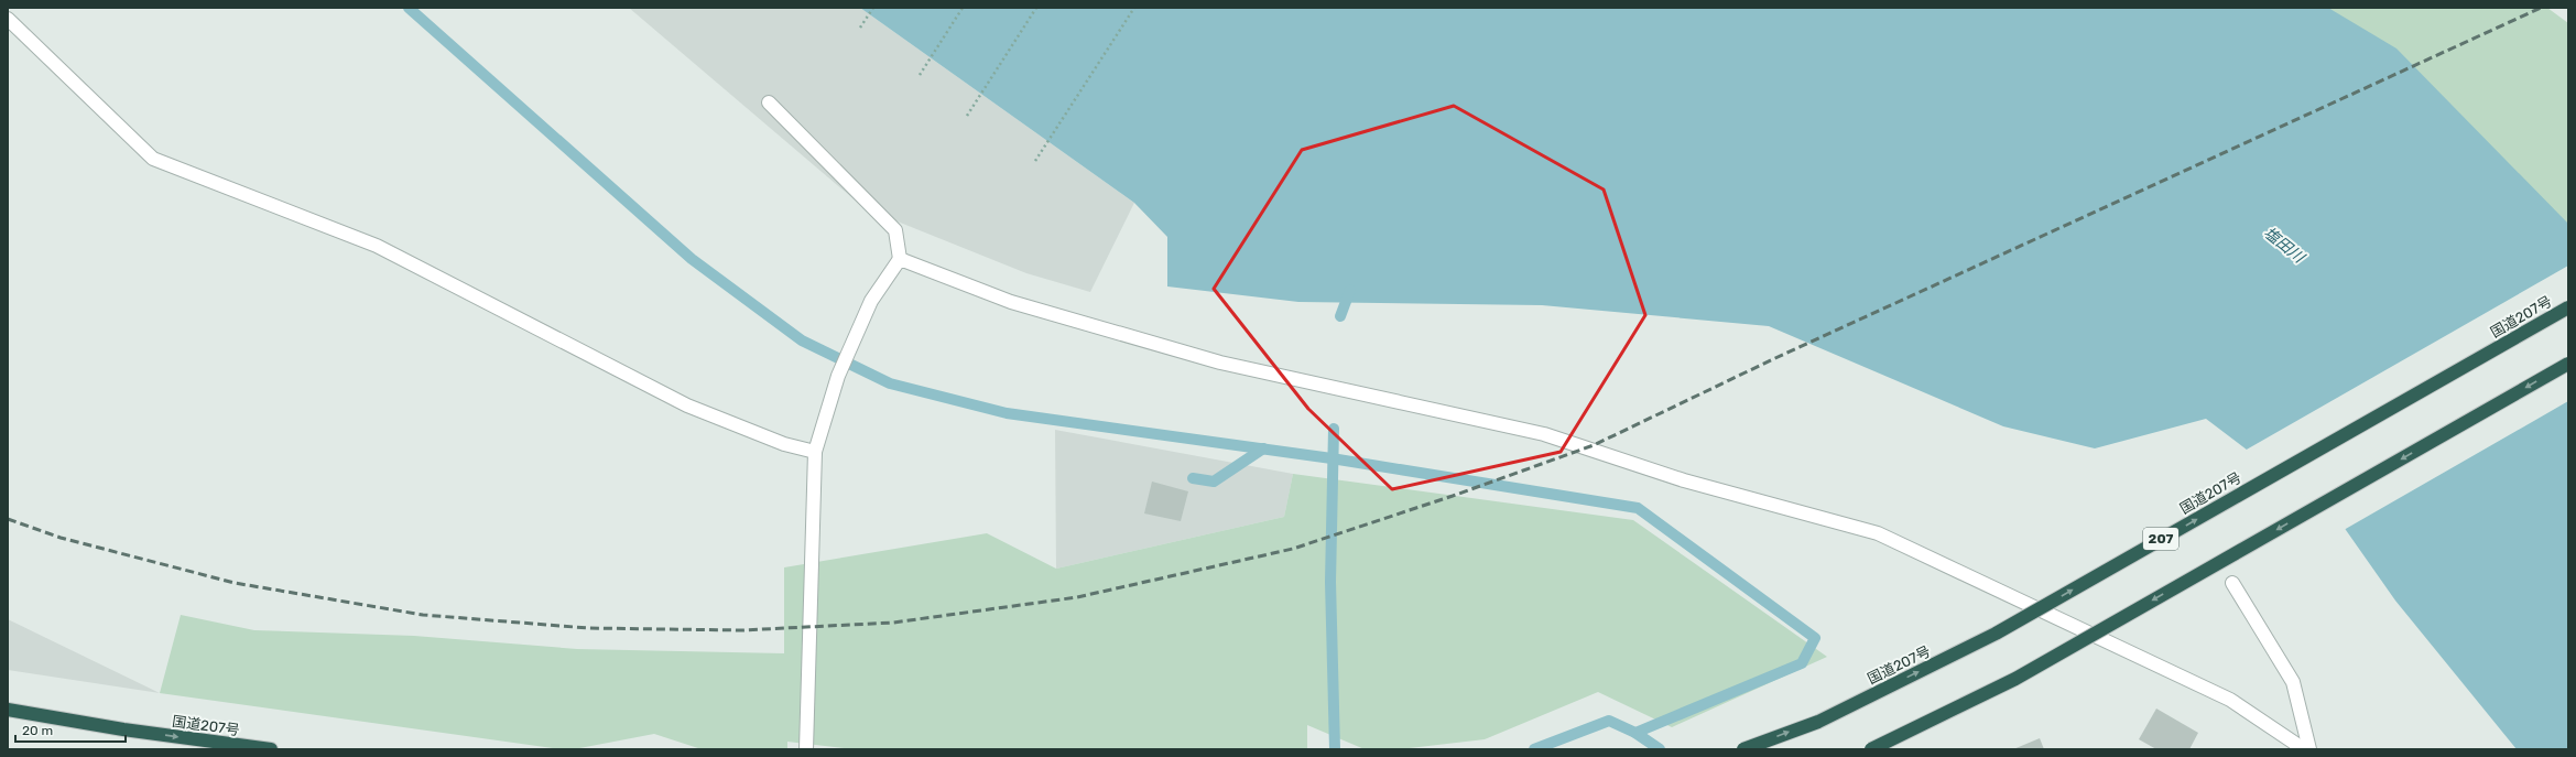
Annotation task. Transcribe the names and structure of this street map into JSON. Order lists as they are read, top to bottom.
{
  "streets": {
    "highway": ["国道207号", "207"]
  },
  "water": ["塩田川"],
  "scale_bar": "20 m"
}
